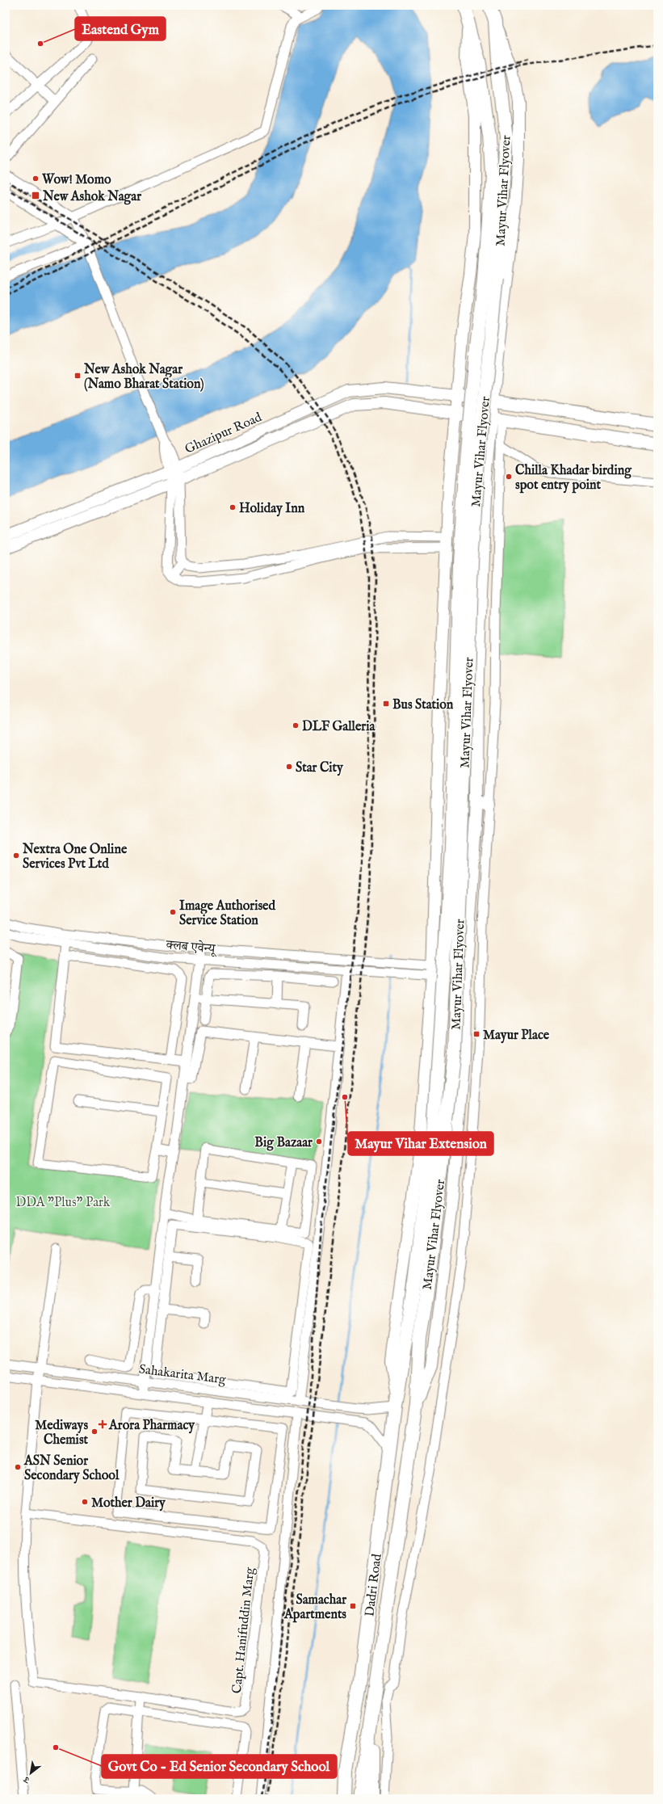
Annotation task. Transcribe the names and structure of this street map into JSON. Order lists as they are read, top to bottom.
{
  "streets": {
    "highway": ["Mayur Vihar Flyover", "Dadri Road"],
    "main road": ["Ghazipur Road"],
    "street": ["क्लब एवेन्यू", "Sahakarita Marg", "Capt. Hanifuddin Marg"]
  },
  "crossings": [
    ["Mayur Vihar Flyover", "Sahakarita Marg"],
    ["Mayur Vihar Flyover", "Dadri Road"],
    ["Sahakarita Marg", "Dadri Road"],
    ["Sahakarita Marg", "Capt. Hanifuddin Marg"]
  ],
  "parks": ["DDA \"Plus\" Park"],
  "places": {
    "other": [
      "Eastend Gym",
      "Wow! Momo",
      "Chilla Khadar birding spot entry point",
      "Holiday Inn",
      "DLF Galleria",
      "Star City",
      "Nextra One Online Services Pvt Ltd",
      "Image Authorised Service Station",
      "Mayur Vihar Extension",
      "Big Bazaar",
      "Mediways Chemist",
      "ASN Senior Secondary School",
      "Mother Dairy",
      "Govt Co - Ed Senior Secondary School"
    ],
    "transit": [
      "New Ashok Nagar",
      "New Ashok Nagar (Namo Bharat Station)",
      "Bus Station",
      "Mayur Place",
      "Samachar Apartments"
    ],
    "health": ["Arora Pharmacy"]
  },
  "north": "bottom left"
}
